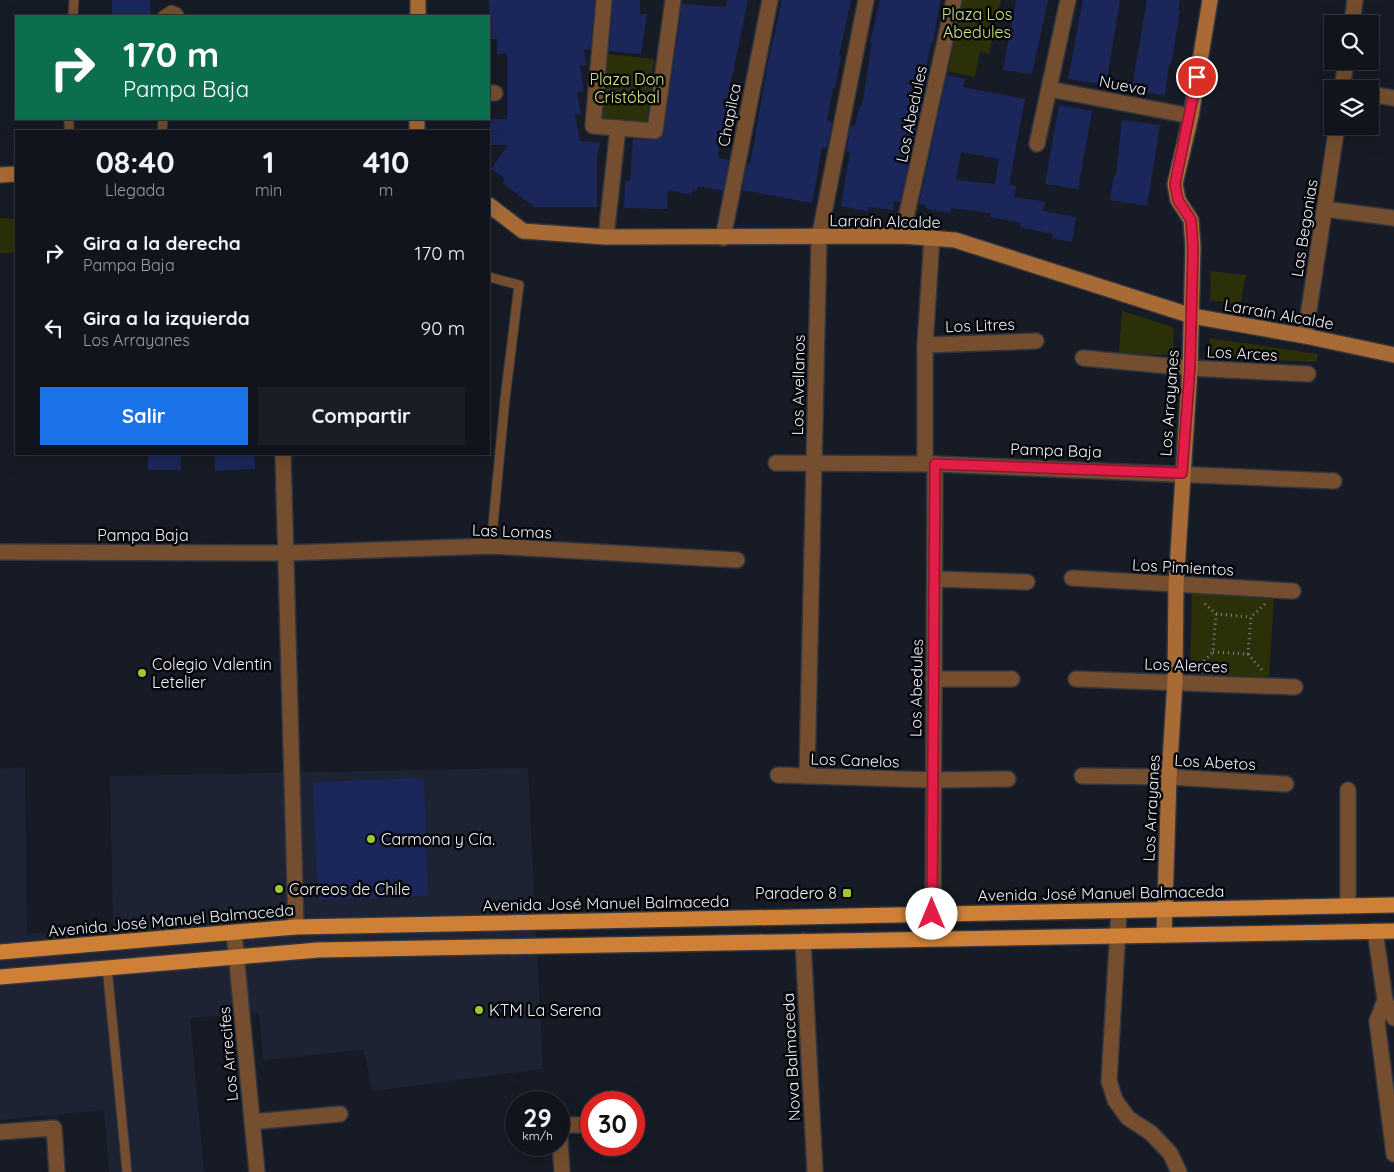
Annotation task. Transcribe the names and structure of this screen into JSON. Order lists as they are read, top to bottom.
{
  "streets": {
    "main road": ["Avenida José Manuel Balmaceda"],
    "street": [
      "Nueva",
      "Los Abedules",
      "Chapilca",
      "Larraín Alcalde",
      "Las Begonias",
      "Los Litres",
      "Los Arces",
      "Los Avellanos",
      "Los Arrayanes",
      "Pampa Baja",
      "Las Lomas",
      "Los Pimientos",
      "Los Alerces",
      "Los Canelos",
      "Los Abetos",
      "Los Arrecifes",
      "Nova Balmaceda"
    ]
  },
  "crossings": [
    ["Nueva", "Los Arrayanes"],
    ["Los Abedules", "Larraín Alcalde"],
    ["Los Abedules", "Los Litres"],
    ["Los Abedules", "Pampa Baja"],
    ["Los Abedules", "Los Canelos"],
    ["Los Abedules", "Avenida José Manuel Balmaceda"],
    ["Chapilca", "Larraín Alcalde"],
    ["Larraín Alcalde", "Las Begonias"],
    ["Larraín Alcalde", "Los Avellanos"],
    ["Larraín Alcalde", "Los Arrayanes"],
    ["Los Arces", "Los Arrayanes"],
    ["Los Avellanos", "Pampa Baja"],
    ["Los Avellanos", "Los Canelos"],
    ["Los Arrayanes", "Pampa Baja"],
    ["Los Arrayanes", "Los Pimientos"],
    ["Los Arrayanes", "Los Alerces"],
    ["Los Arrayanes", "Los Abetos"],
    ["Los Arrayanes", "Avenida José Manuel Balmaceda"],
    ["Pampa Baja", "Las Lomas"],
    ["Avenida José Manuel Balmaceda", "Los Arrecifes"]
  ],
  "parks": ["Plaza Los Abedules", "Plaza Don Cristóbal"],
  "places": {
    "other": [
      "Colegio Valentin Letelier",
      "Carmona y Cía.",
      "Correos de Chile",
      "KTM La Serena"
    ],
    "transit": ["Paradero 8"]
  },
  "page": {
    "turn": ["170 m", "Pampa Baja"],
    "eta": [
      "08:40",
      "Llegada",
      "1",
      "min",
      "410",
      "m"
    ],
    "list": [
      {
        "name": "Gira a la derecha",
        "note": "Pampa Baja",
        "value": "170 m"
      },
      {
        "name": "Gira a la izquierda",
        "note": "Los Arrayanes",
        "value": "90 m"
      }
    ],
    "buttons": ["Salir", "Compartir"],
    "speed": "29 km/h",
    "limit": "30"
  }
}
